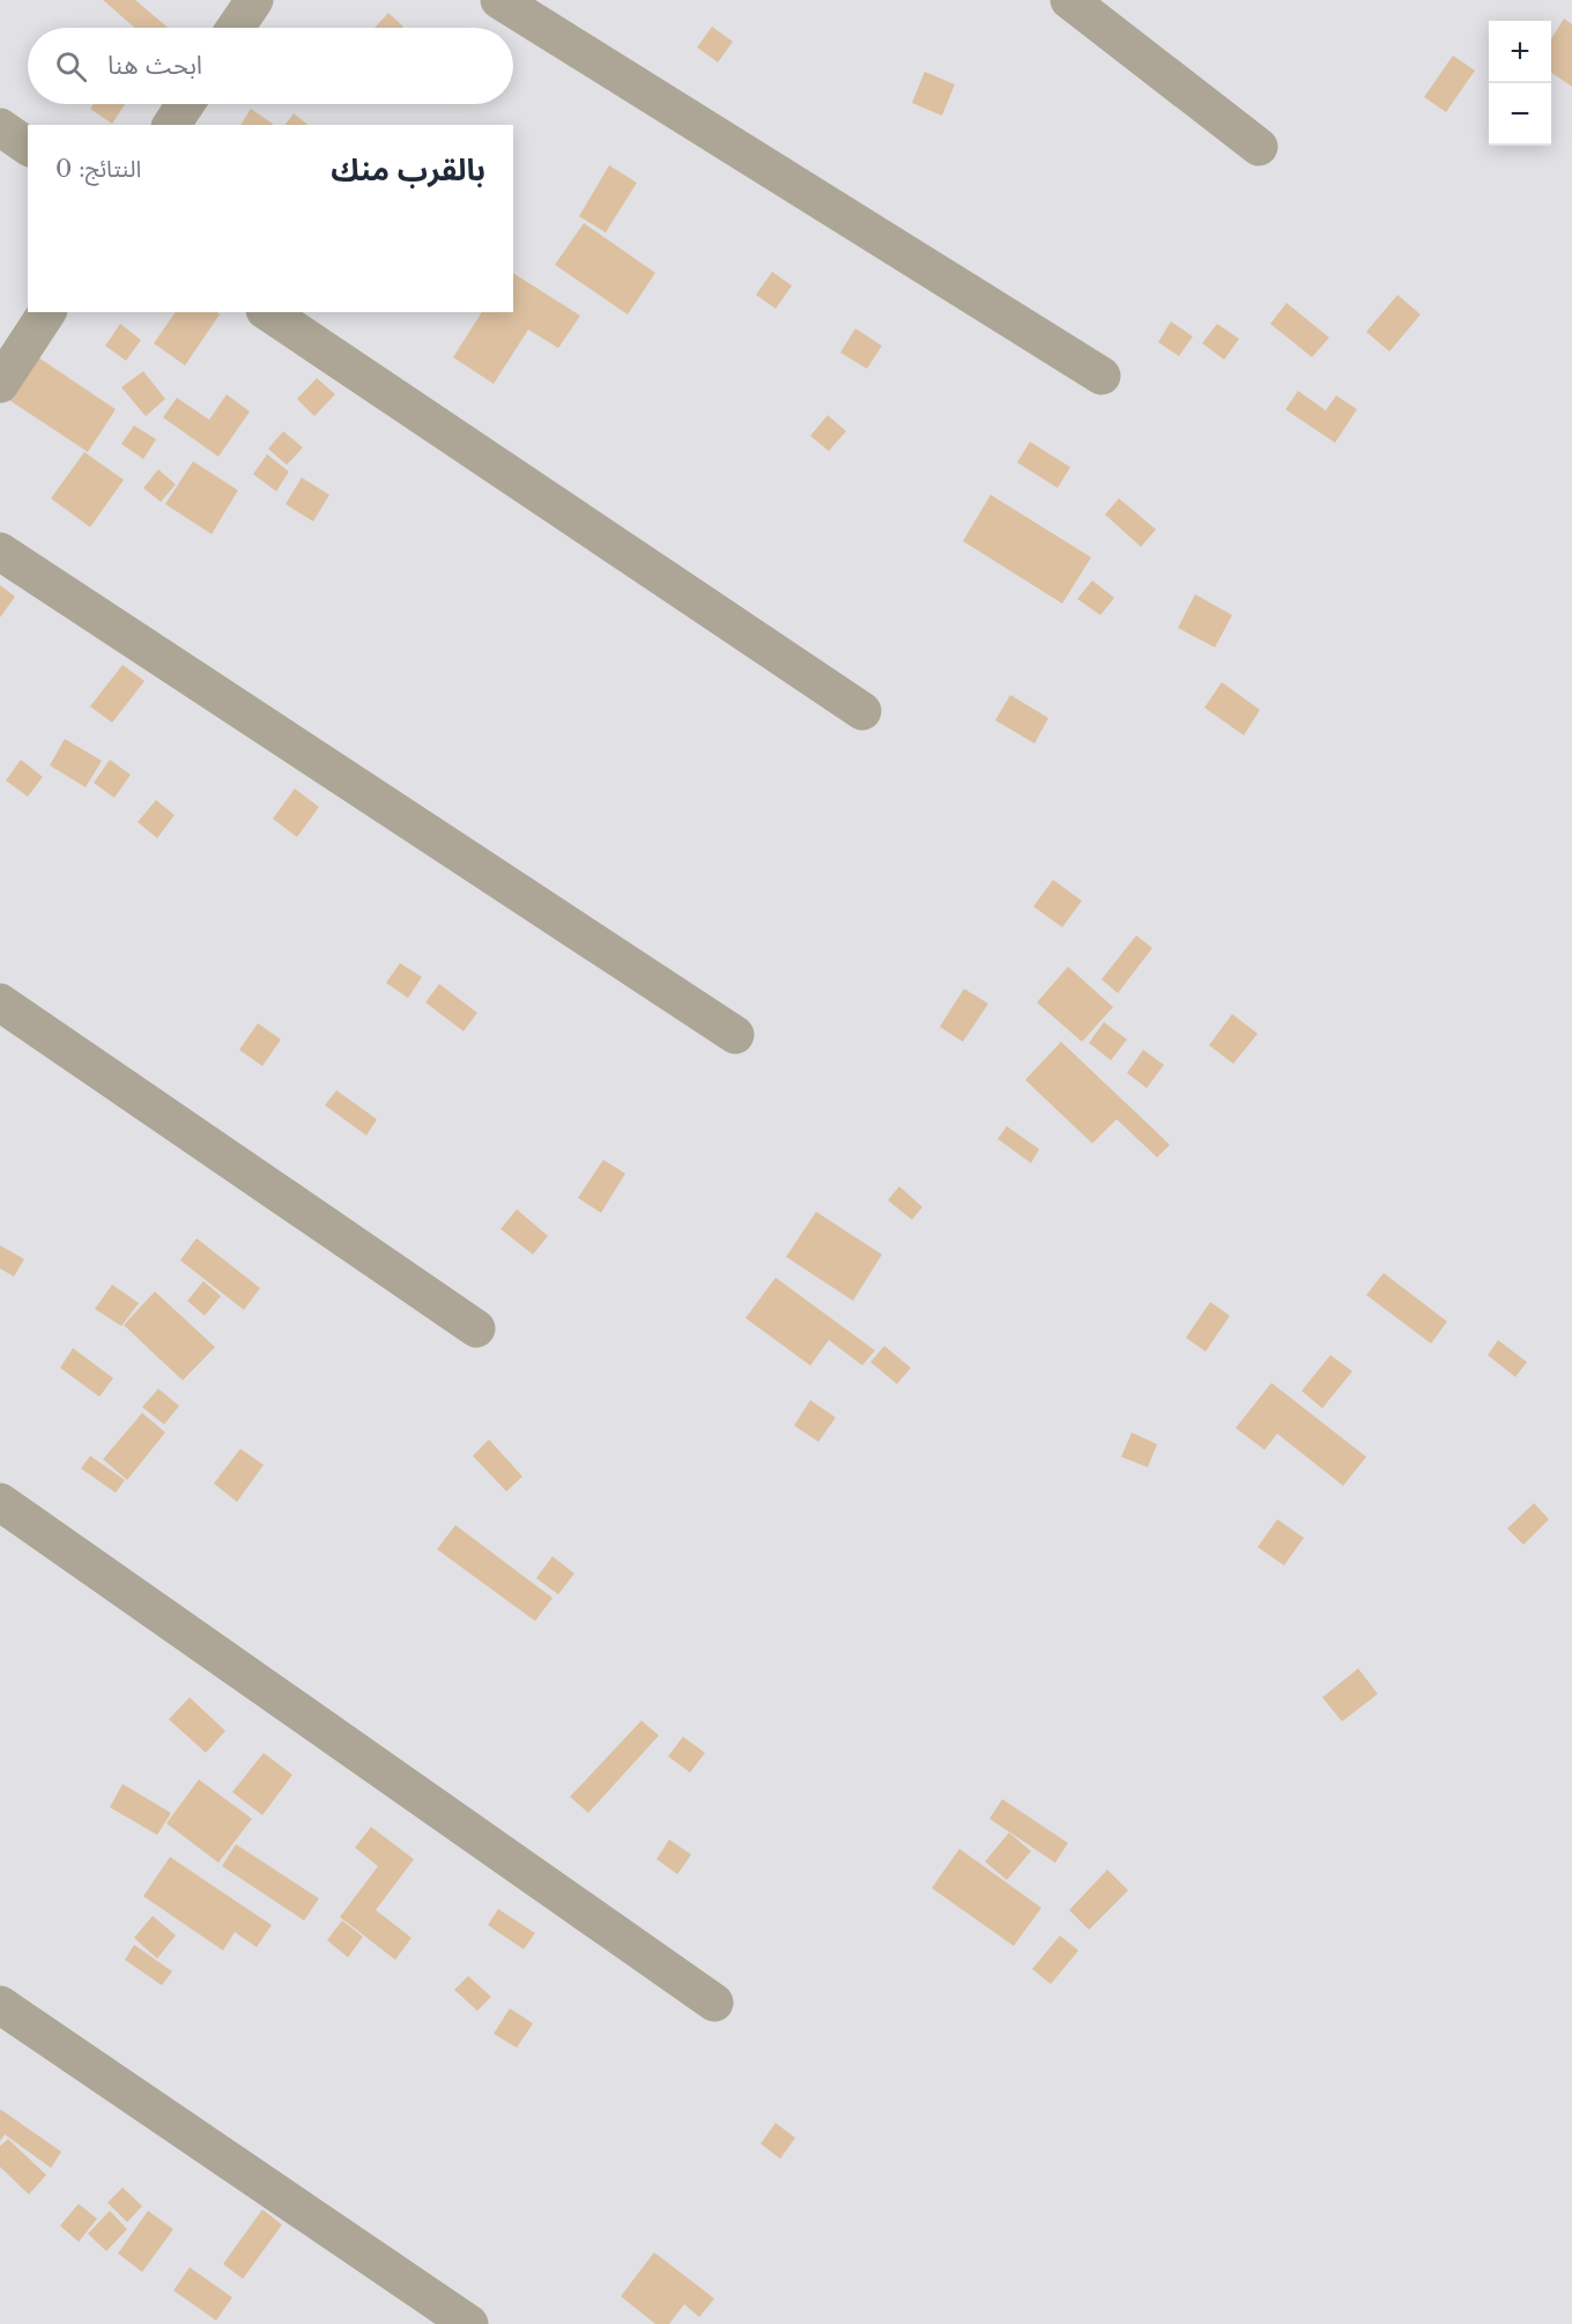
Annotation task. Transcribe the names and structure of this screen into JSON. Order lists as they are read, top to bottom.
{
  "page": {
    "map_buttons": ["+", "−"],
    "search": "ابحث هنا",
    "heading": ["بالقرب منك", "النتائج: 0"]
  }
}
